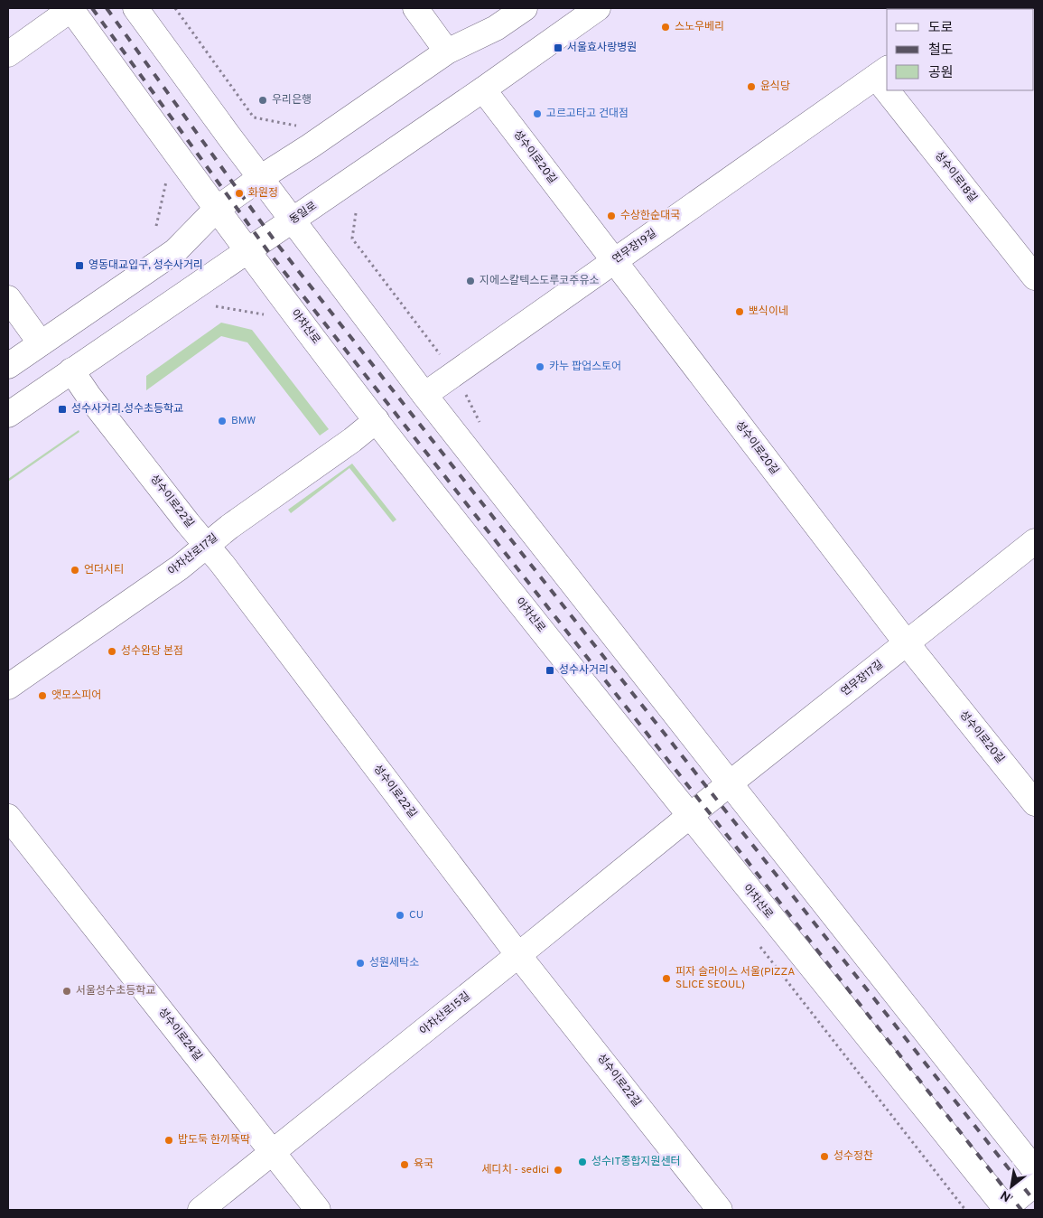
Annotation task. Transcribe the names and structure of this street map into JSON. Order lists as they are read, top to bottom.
{
  "streets": {
    "street": [
      "성수이로20길",
      "성수이로18길",
      "동일로",
      "연무장19길",
      "아차산로",
      "성수이로22길",
      "아차산로17길",
      "연무장17길",
      "아차산로15길",
      "성수이로24길"
    ]
  },
  "crossings": [
    ["성수이로20길", "동일로"],
    ["성수이로20길", "연무장19길"],
    ["성수이로20길", "연무장17길"],
    ["동일로", "아차산로"],
    ["동일로", "성수이로22길"],
    ["아차산로", "아차산로17길"],
    ["아차산로", "연무장17길"],
    ["아차산로", "아차산로15길"],
    ["성수이로22길", "아차산로17길"],
    ["성수이로22길", "아차산로15길"],
    ["연무장17길", "아차산로15길"],
    ["아차산로15길", "성수이로24길"]
  ],
  "places": {
    "other": [
      "스노우베리",
      "윤식당",
      "우리은행",
      "고르고타고 건대점",
      "화원정",
      "수상한순대국",
      "지에스칼텍스도루코주유소",
      "뽀식이네",
      "카누 팝업스토어",
      "BMW",
      "언더시티",
      "성수완당 본점",
      "앳모스피어",
      "CU",
      "성원세탁소",
      "피자 슬라이스 서울(PIZZA SLICE SEOUL)",
      "서울성수초등학교",
      "밥도둑 한끼뚝딱",
      "성수정찬",
      "성수IT종합지원센터",
      "육국",
      "세디치 - sedici"
    ],
    "transit": [
      "서울효사랑병원",
      "영동대교입구, 성수사거리",
      "성수사거리.성수초등학교",
      "성수사거리"
    ]
  },
  "legend": ["도로", "철도", "공원"],
  "north": "bottom left"
}
